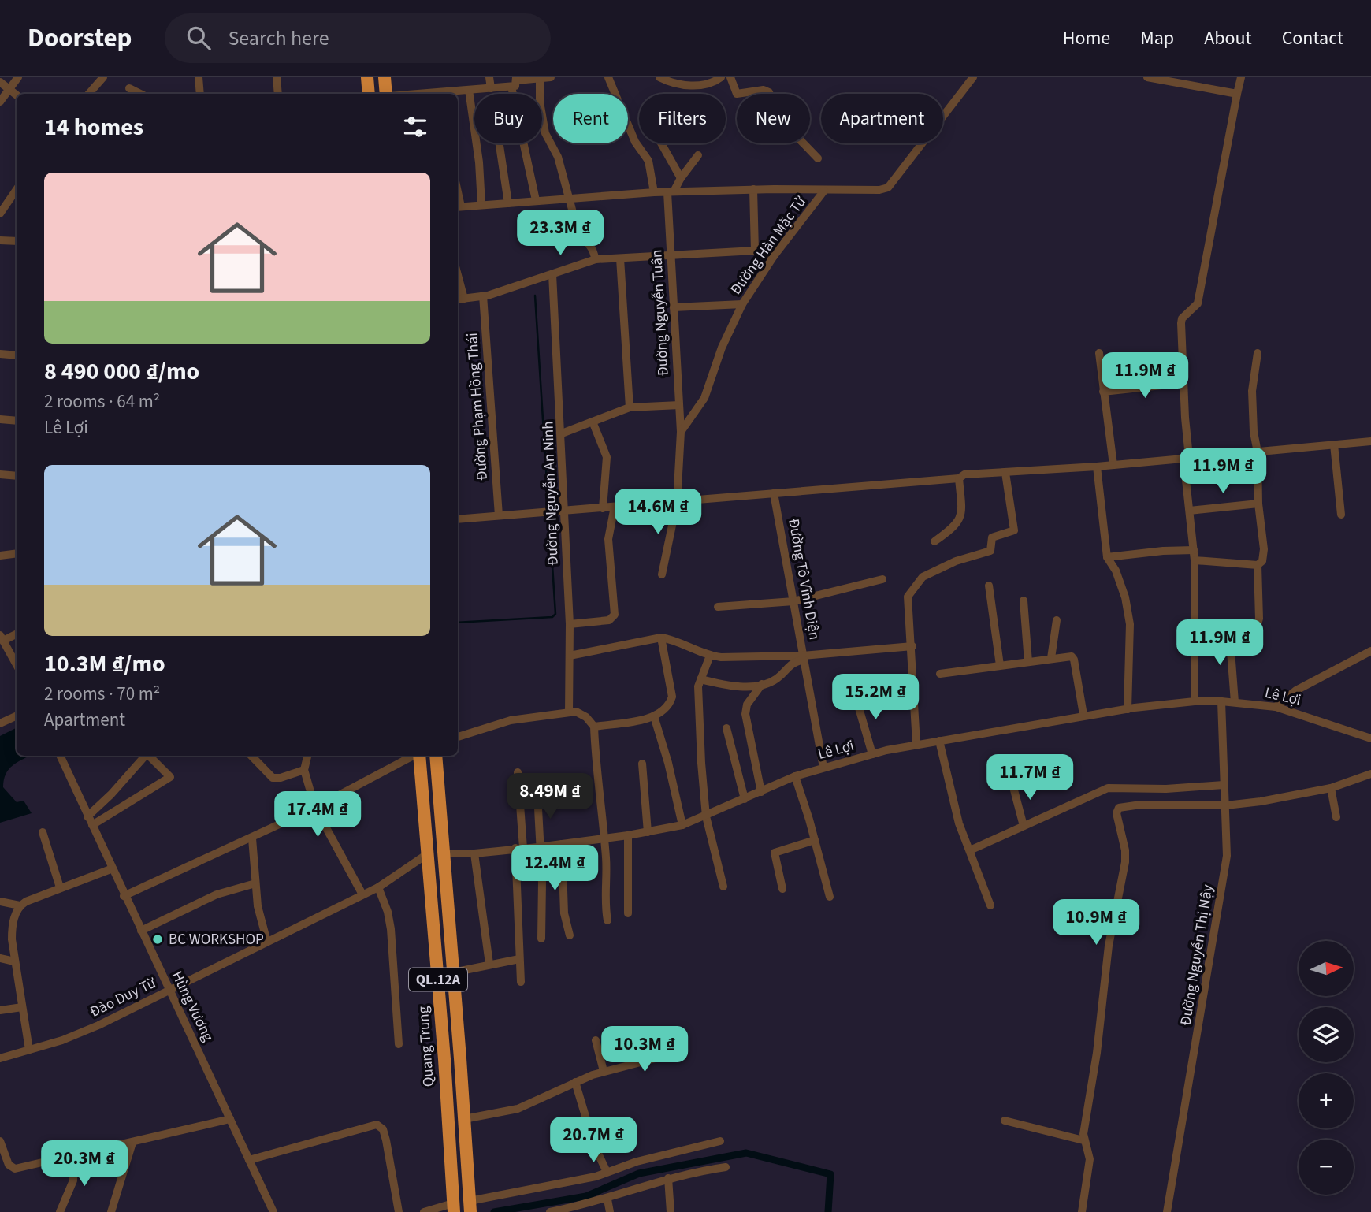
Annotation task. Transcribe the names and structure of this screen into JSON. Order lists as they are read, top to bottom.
{
  "streets": {
    "highway": ["QL.12A", "Quang Trung"],
    "street": [
      "Đường Hàn Mặc Tử",
      "Đường Nguyễn Tuân",
      "Đường Phạm Hồng Thái",
      "Đường Nguyễn An Ninh",
      "Đường Tô Vĩnh Diện",
      "Lê Lợi",
      "Đường Nguyễn Thị Nậy",
      "Đào Duy Từ",
      "Hùng Vương"
    ]
  },
  "crossings": [
    ["Đường Hàn Mặc Tử", "Đường Nguyễn Tuân"],
    ["Đường Tô Vĩnh Diện", "Lê Lợi"],
    ["Lê Lợi", "Đường Nguyễn Thị Nậy"],
    ["Lê Lợi", "QL.12A"],
    ["Đào Duy Từ", "Hùng Vương"],
    ["Đào Duy Từ", "Quang Trung"]
  ],
  "places": ["BC WORKSHOP"],
  "north": "right",
  "page": {
    "header": "Doorstep",
    "search": "Search here",
    "nav": [
      "Home",
      "Map",
      "About",
      "Contact"
    ],
    "chip": [
      "Buy",
      "Rent",
      "Filters",
      "New",
      "Apartment"
    ],
    "heading": "14 homes",
    "list": [
      {
        "name": "8 490 000 ₫/mo",
        "note": "2 rooms · 64 m² · Lê Lợi"
      },
      {
        "name": "10.3M ₫/mo",
        "note": "2 rooms · 70 m² · Apartment"
      }
    ],
    "price": [
      "23.3M ₫",
      "11.9M ₫",
      "11.9M ₫",
      "14.6M ₫",
      "11.9M ₫",
      "15.2M ₫",
      "11.7M ₫",
      "8.49M ₫",
      "17.4M ₫",
      "12.4M ₫",
      "10.9M ₫",
      "10.3M ₫",
      "20.7M ₫",
      "20.3M ₫"
    ],
    "map_buttons": ["+", "−"]
  }
}
